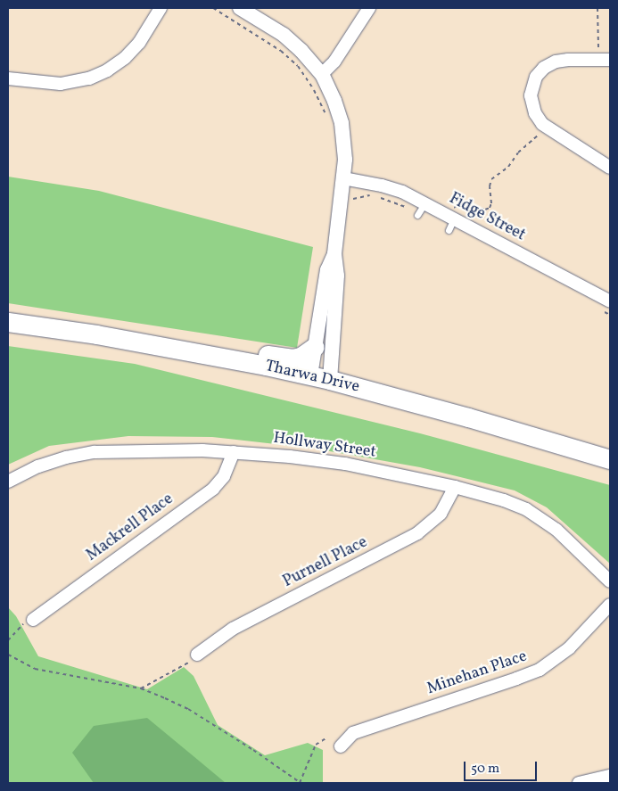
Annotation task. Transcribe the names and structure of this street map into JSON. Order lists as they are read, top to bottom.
{
  "streets": {
    "main road": ["Tharwa Drive"],
    "street": [
      "Fidge Street",
      "Hollway Street",
      "Mackrell Place",
      "Purnell Place",
      "Minehan Place"
    ]
  },
  "crossings": [
    ["Hollway Street", "Mackrell Place"],
    ["Hollway Street", "Purnell Place"]
  ],
  "scale_bar": "50 m"
}
